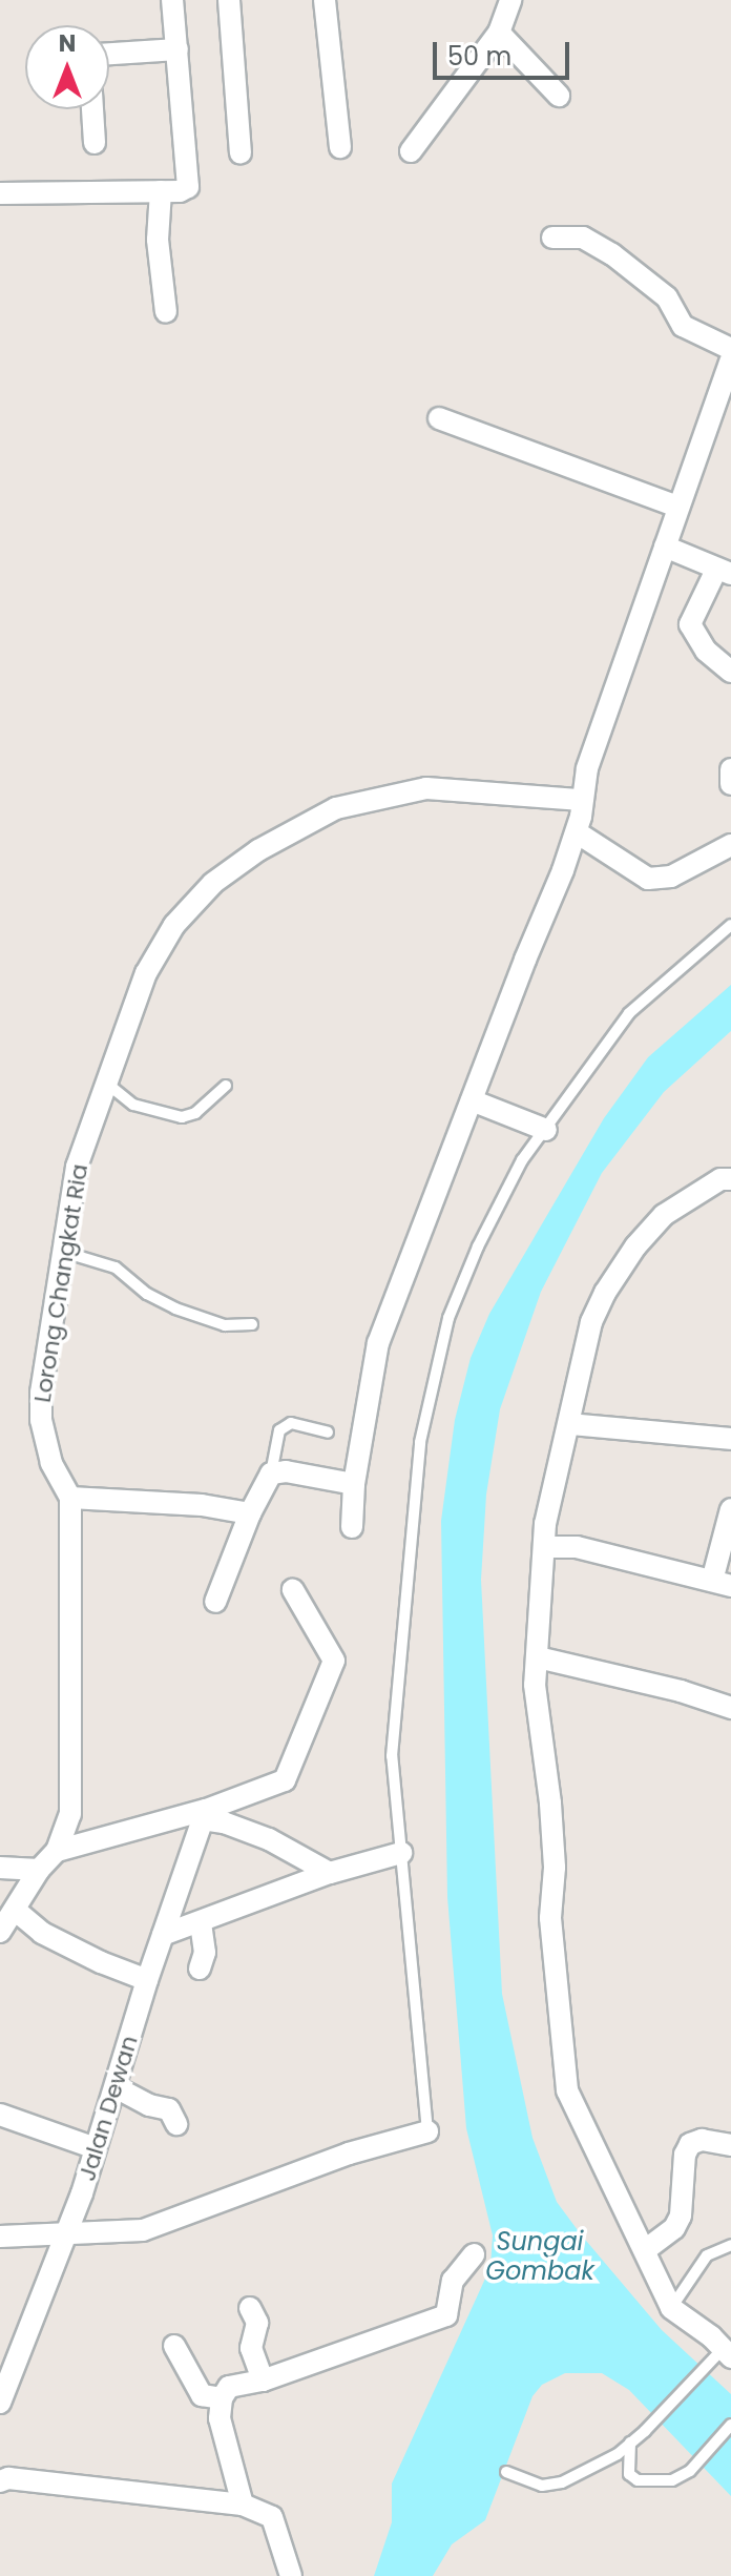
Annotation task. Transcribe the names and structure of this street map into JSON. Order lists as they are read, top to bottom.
{
  "streets": {
    "street": ["Lorong Changkat Ria", "Jalan Dewan"]
  },
  "water": ["Sungai Gombak"],
  "scale_bar": "50 m",
  "north": "top"
}
